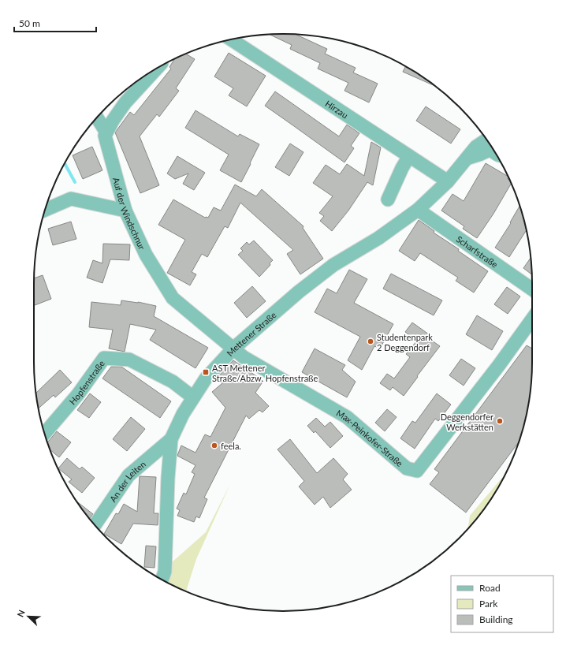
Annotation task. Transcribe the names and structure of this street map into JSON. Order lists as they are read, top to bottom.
{
  "streets": {
    "street": [
      "Hirzau",
      "Auf der Windschnur",
      "Scharfstraße",
      "Mettener Straße",
      "Hopfenstraße",
      "Max-Peinkofer-Straße",
      "An der Leiten"
    ]
  },
  "crossings": [
    ["Hirzau", "Mettener Straße"],
    ["Auf der Windschnur", "Mettener Straße"],
    ["Auf der Windschnur", "Max-Peinkofer-Straße"],
    ["Scharfstraße", "Mettener Straße"],
    ["Mettener Straße", "Hopfenstraße"],
    ["Mettener Straße", "Max-Peinkofer-Straße"],
    ["Mettener Straße", "An der Leiten"]
  ],
  "places": {
    "other": ["Studentenpark 2 Deggendorf", "Deggendorfer Werkstätten", "feela."],
    "transit": ["AST Mettener Straße/Abzw. Hopfenstraße"]
  },
  "legend": ["Road", "Park", "Building"],
  "scale_bar": "50 m",
  "north": "top left"
}
